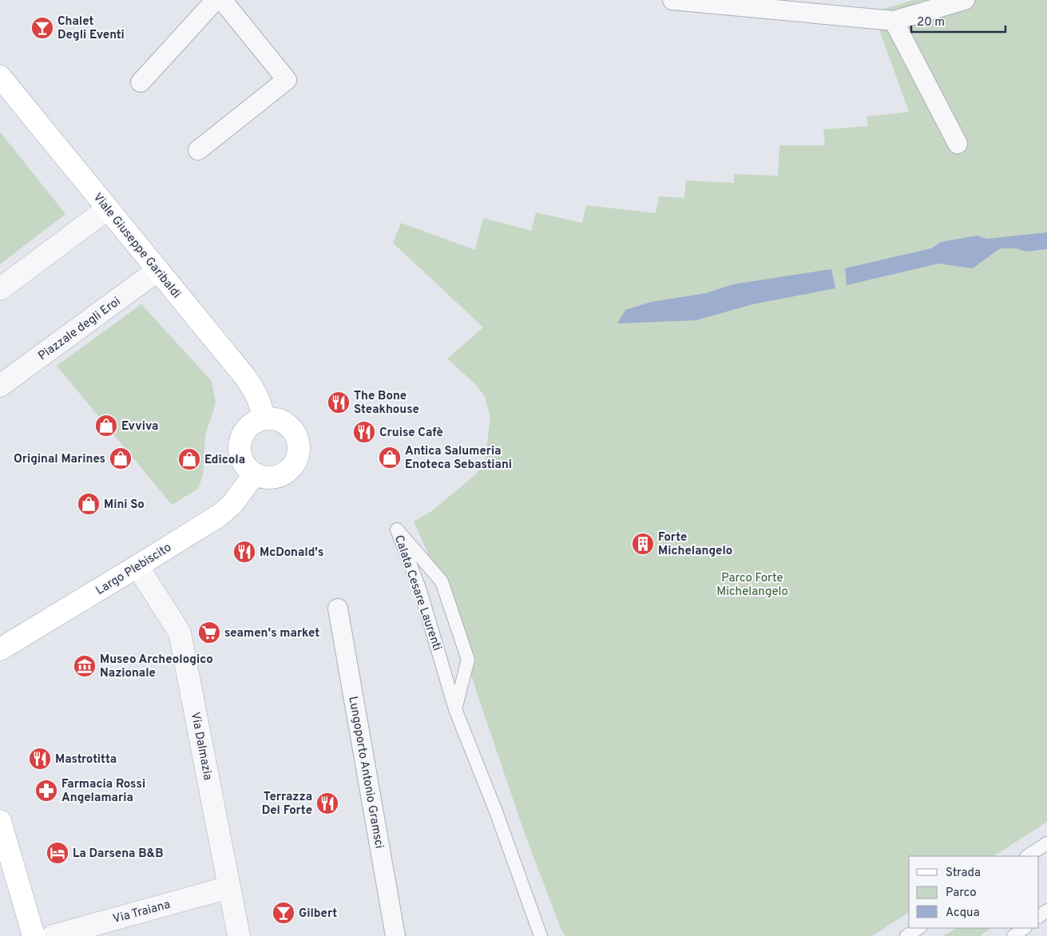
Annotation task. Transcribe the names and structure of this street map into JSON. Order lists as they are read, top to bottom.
{
  "streets": {
    "main road": ["Viale Giuseppe Garibaldi", "Largo Plebiscito"],
    "street": [
      "Piazzale degli Eroi",
      "Via Dalmazia",
      "Lungoporto Antonio Gramsci",
      "Via Traiana"
    ],
    "lane": ["Calata Cesare Laurenti"]
  },
  "crossings": [
    ["Viale Giuseppe Garibaldi", "Piazzale degli Eroi"],
    ["Viale Giuseppe Garibaldi", "Largo Plebiscito"],
    ["Largo Plebiscito", "Via Dalmazia"],
    ["Via Dalmazia", "Via Traiana"]
  ],
  "parks": ["Parco Forte Michelangelo"],
  "places": {
    "bar": ["Chalet Degli Eventi", "Gilbert"],
    "restaurant": [
      "The Bone Steakhouse",
      "Cruise Cafè",
      "McDonald's",
      "Mastrotitta",
      "Terrazza Del Forte"
    ],
    "shop": [
      "Evviva",
      "Antica Salumeria Enoteca Sebastiani",
      "Original Marines",
      "Edicola",
      "Mini So"
    ],
    "building": ["Forte Michelangelo"],
    "supermarket": ["seamen's market"],
    "museum": ["Museo Archeologico Nazionale"],
    "pharmacy": ["Farmacia Rossi Angelamaria"],
    "hotel": ["La Darsena B&B"]
  },
  "legend": ["Strada", "Parco", "Acqua"],
  "scale_bar": "20 m"
}
